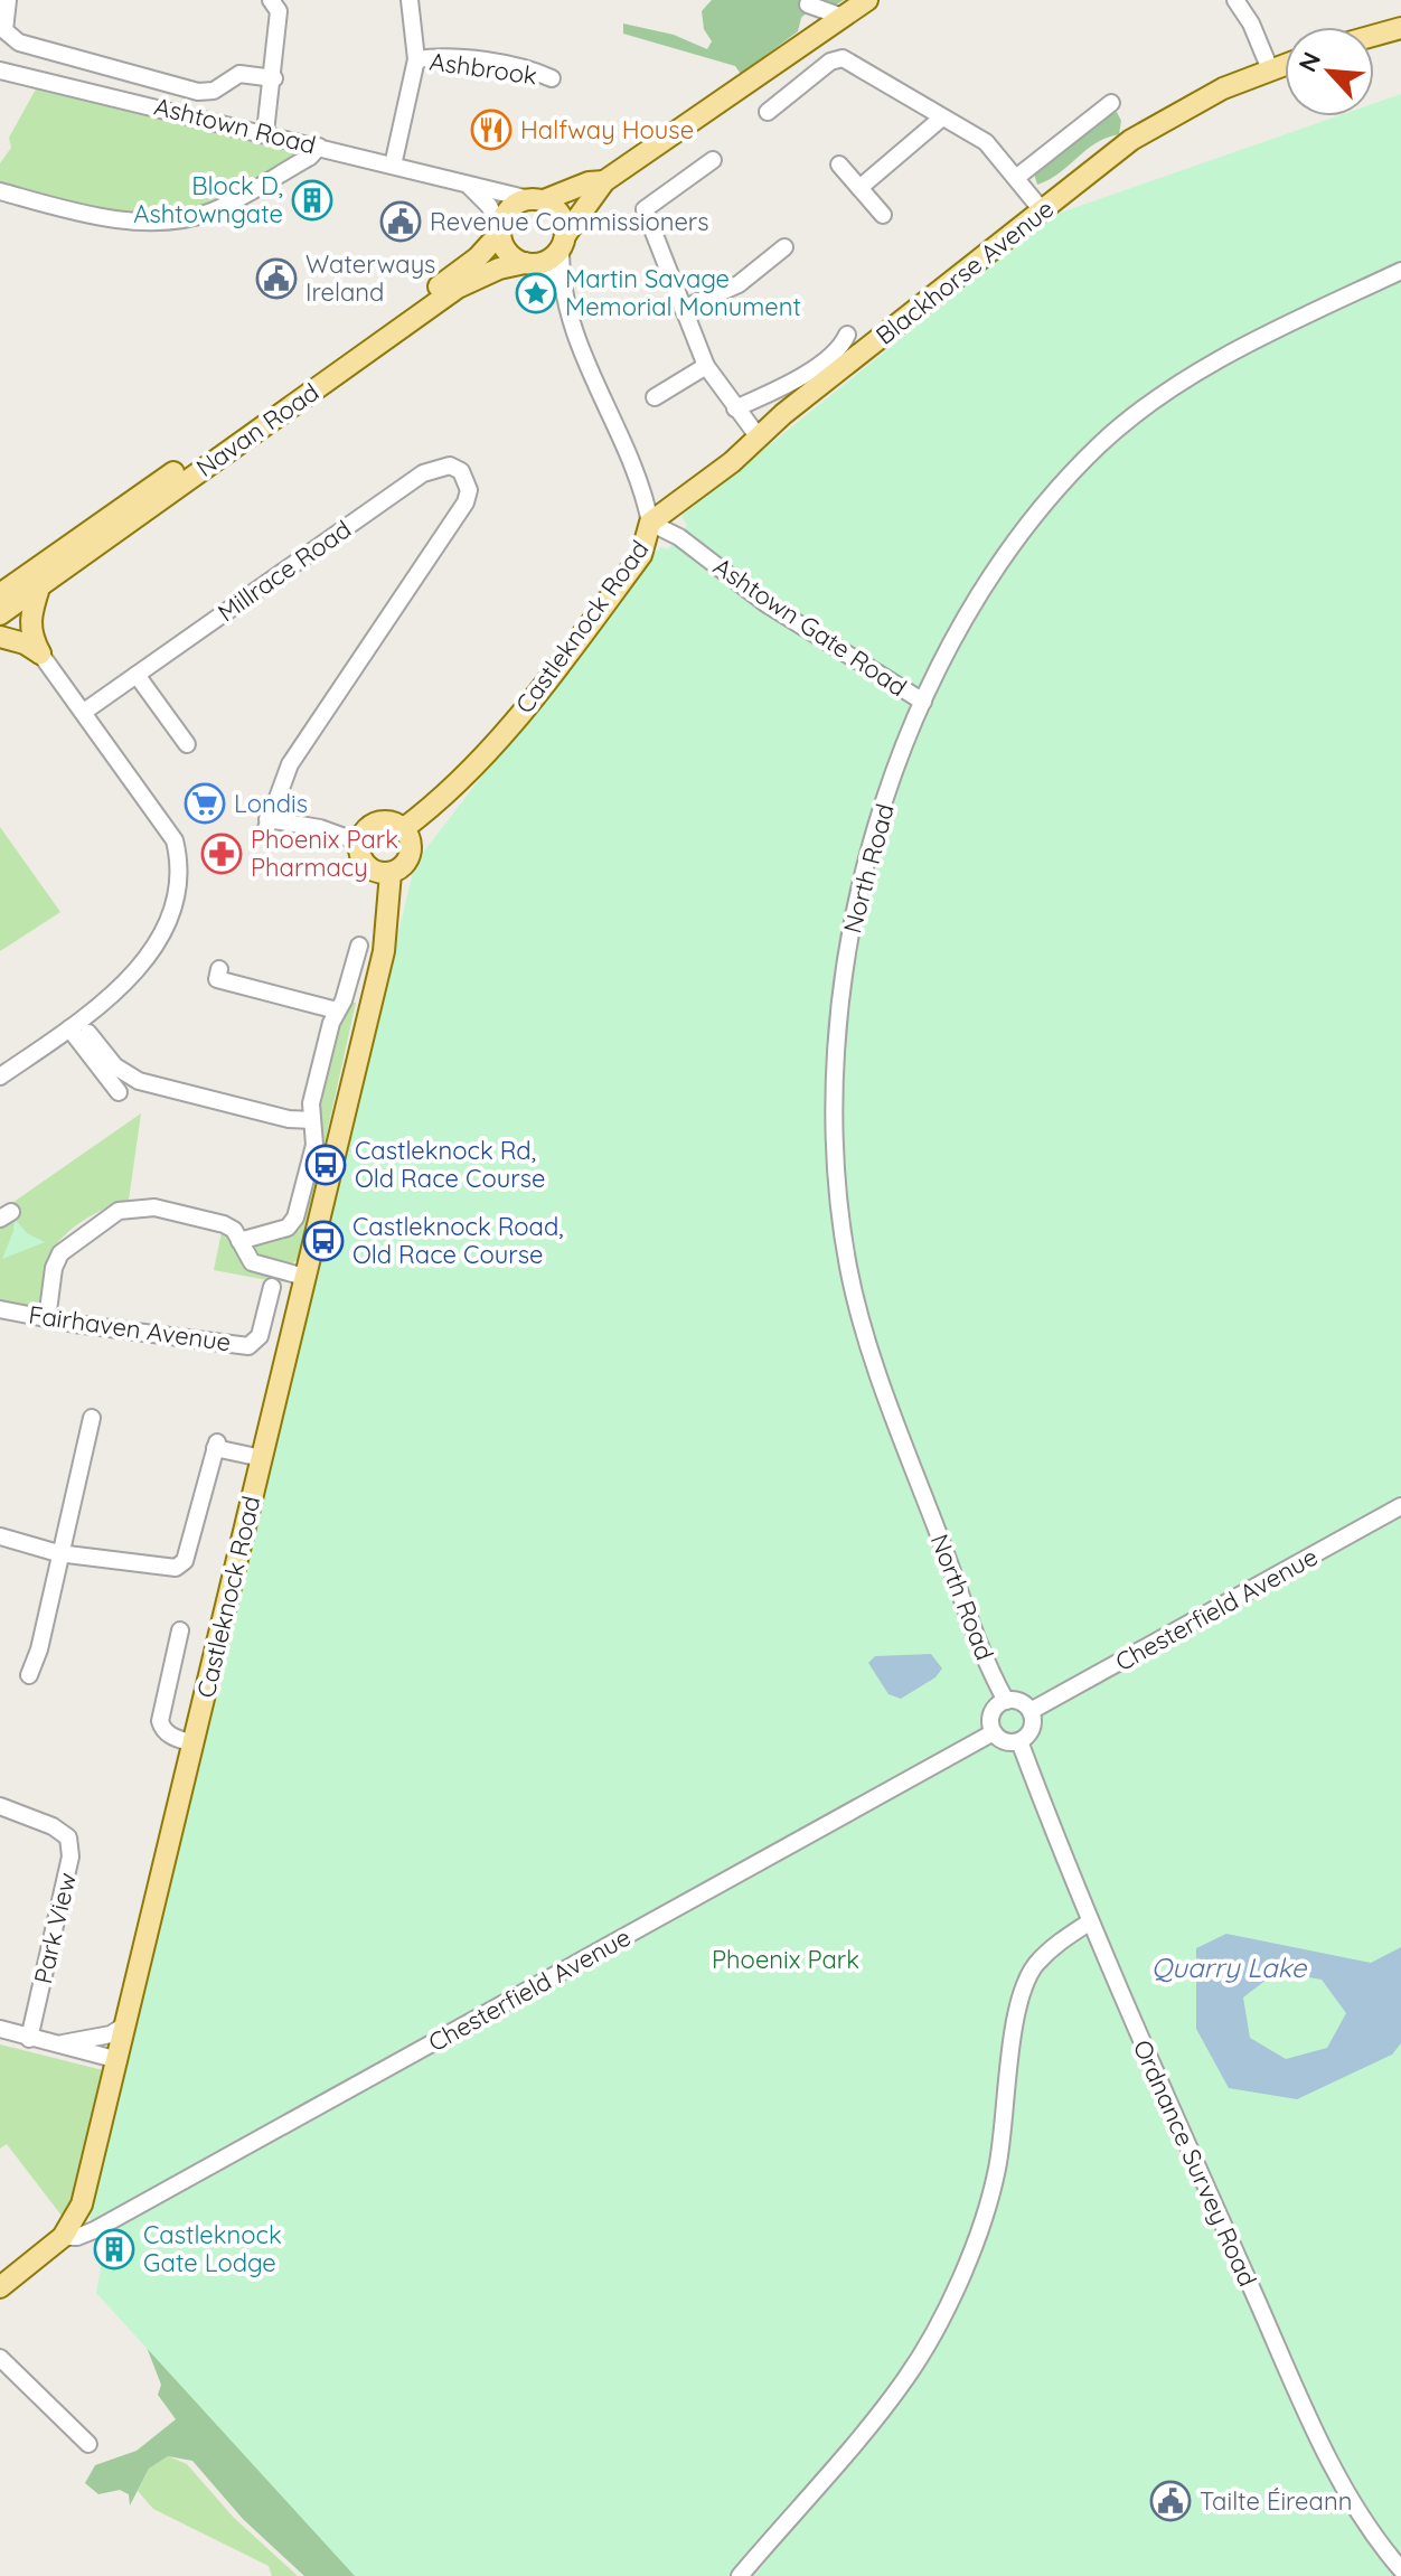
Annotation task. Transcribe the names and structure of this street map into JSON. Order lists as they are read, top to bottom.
{
  "streets": {
    "main road": ["Blackhorse Avenue", "Navan Road", "Castleknock Road"],
    "street": [
      "Ashbrook",
      "Ashtown Road",
      "Millrace Road",
      "Ashtown Gate Road",
      "North Road",
      "Fairhaven Avenue",
      "Chesterfield Avenue",
      "Park View",
      "Ordnance Survey Road"
    ]
  },
  "crossings": [
    ["Ashbrook", "Ashtown Road"],
    ["Ashtown Road", "Navan Road"],
    ["Ashtown Road", "Castleknock Road"],
    ["Blackhorse Avenue", "Castleknock Road"],
    ["Blackhorse Avenue", "Ashtown Gate Road"],
    ["Navan Road", "Castleknock Road"],
    ["Millrace Road", "Castleknock Road"],
    ["Castleknock Road", "Ashtown Gate Road"],
    ["Castleknock Road", "Chesterfield Avenue"],
    ["Ashtown Gate Road", "North Road"],
    ["North Road", "Chesterfield Avenue"],
    ["North Road", "Ordnance Survey Road"],
    ["Chesterfield Avenue", "Ordnance Survey Road"]
  ],
  "water": ["Quarry Lake"],
  "parks": ["Phoenix Park"],
  "places": {
    "restaurant": ["Halfway House"],
    "building": ["Block D, Ashtowngate", "Castleknock Gate Lodge"],
    "public building": ["Revenue Commissioners", "Waterways Ireland", "Tailte Éireann"],
    "place": ["Martin Savage Memorial Monument"],
    "supermarket": ["Londis"],
    "pharmacy": ["Phoenix Park Pharmacy"],
    "bus stop": ["Castleknock Rd, Old Race Course", "Castleknock Road, Old Race Course"]
  },
  "north": "top left"
}
